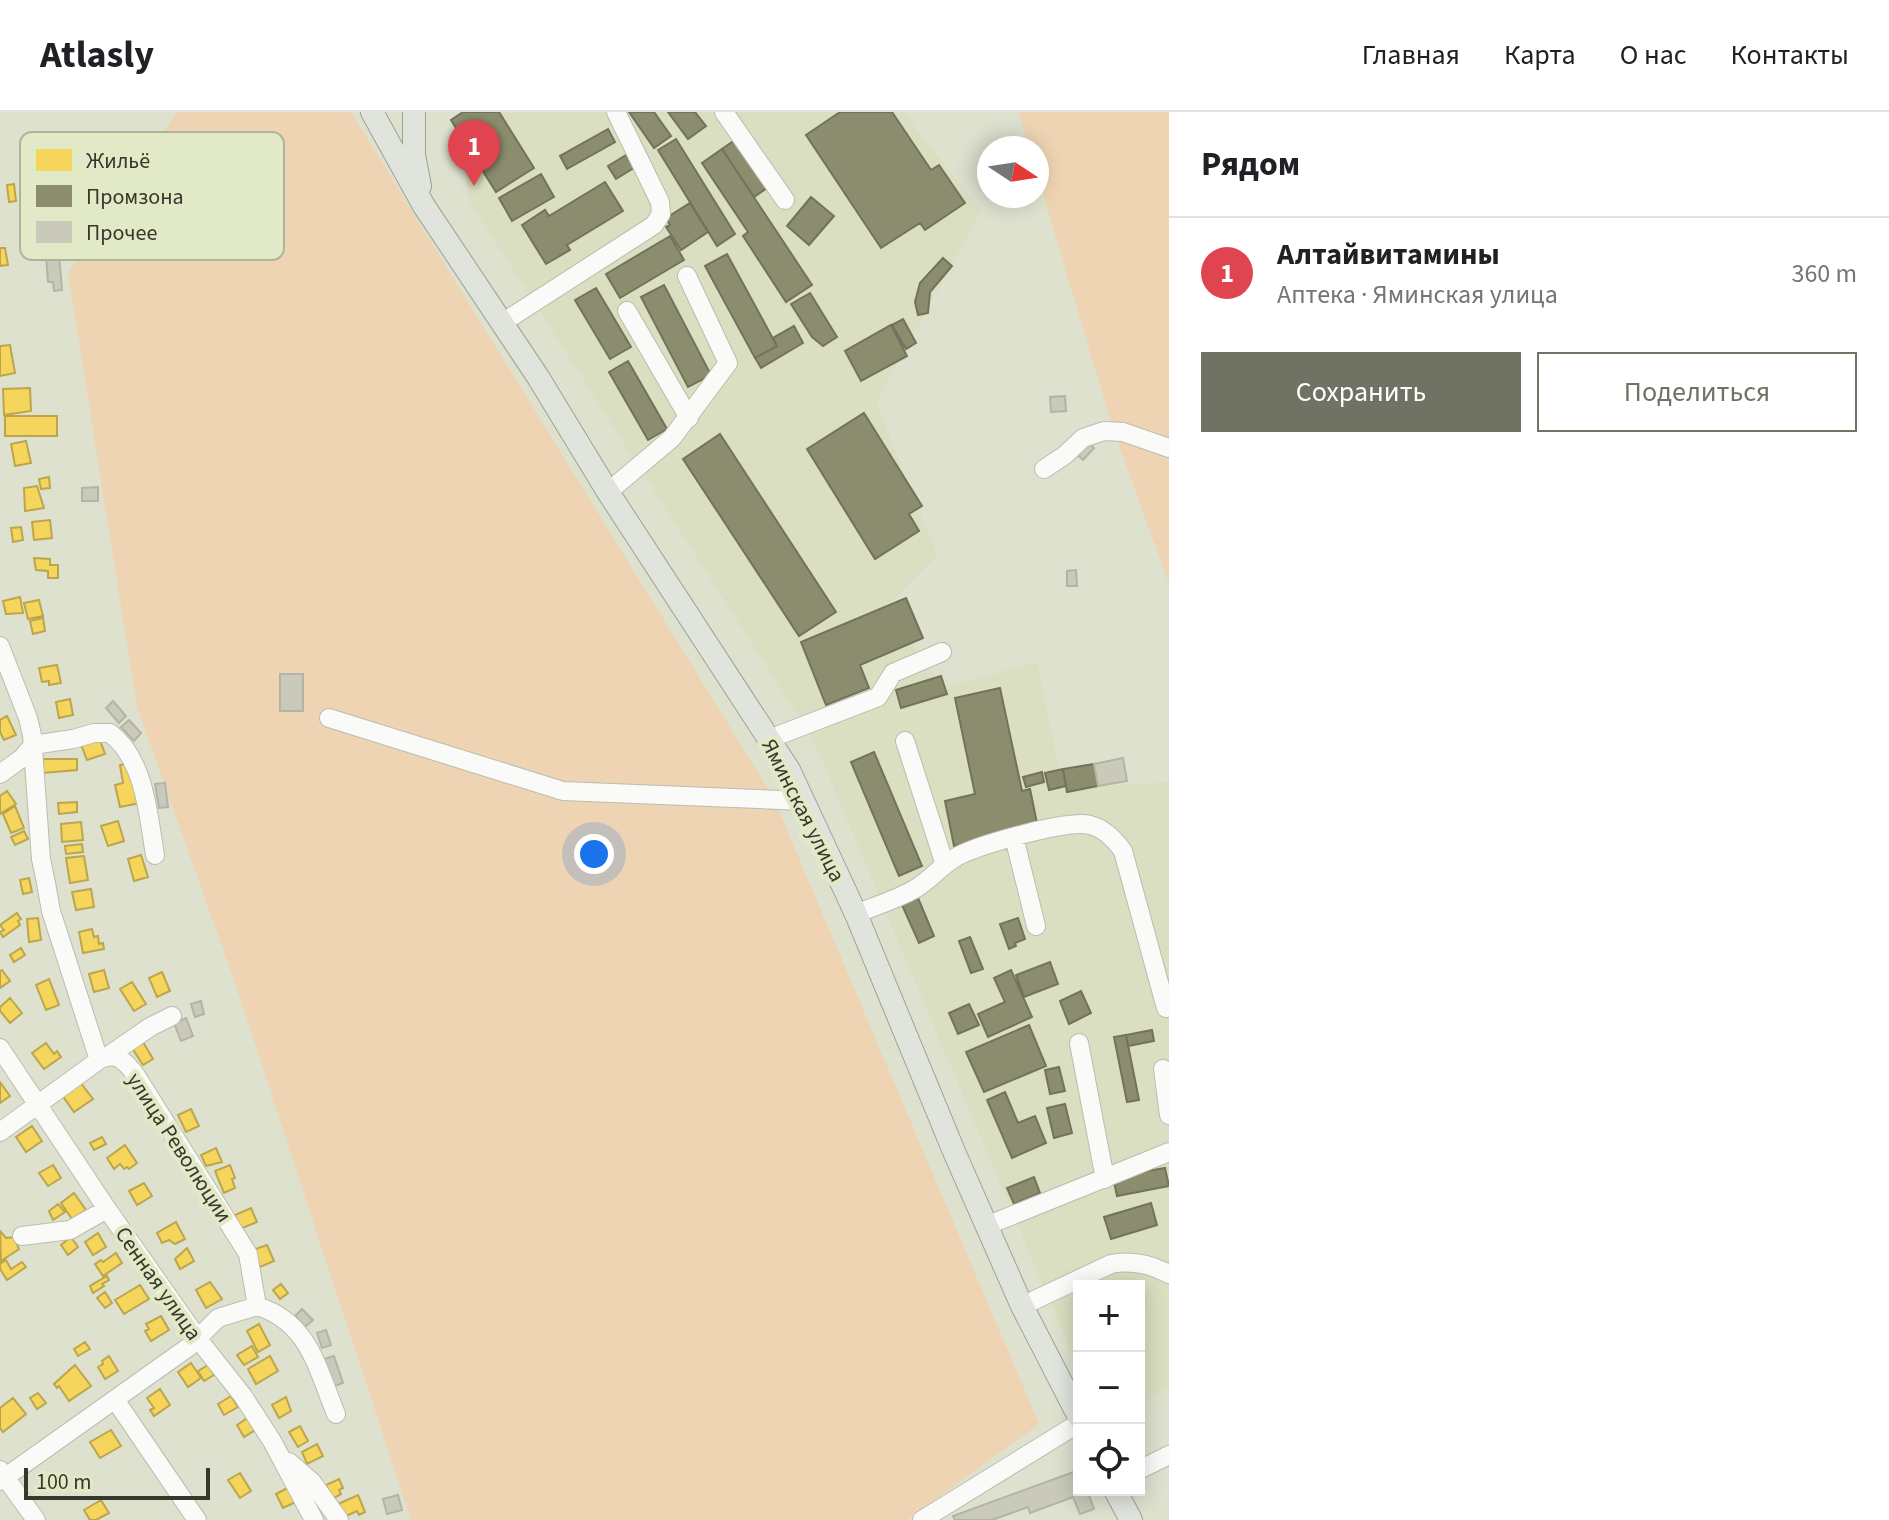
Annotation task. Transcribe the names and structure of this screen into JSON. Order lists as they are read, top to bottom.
{
  "streets": {
    "main road": ["Яминская улица"],
    "street": ["улица Революции", "Сенная улица"]
  },
  "legend": ["Жильё", "Промзона", "Прочее"],
  "scale_bar": "100 m",
  "north": "right",
  "page": {
    "header": "Atlasly",
    "nav": [
      "Главная",
      "Карта",
      "О нас",
      "Контакты"
    ],
    "heading": "Рядом",
    "pins": "1",
    "list": [
      {
        "mark": "1",
        "name": "Алтайвитамины",
        "note": "Аптека · Яминская улица",
        "value": "360 m"
      }
    ],
    "buttons": ["Сохранить", "Поделиться"],
    "map_buttons": ["+", "−"],
    "scale": "100 m"
  }
}
